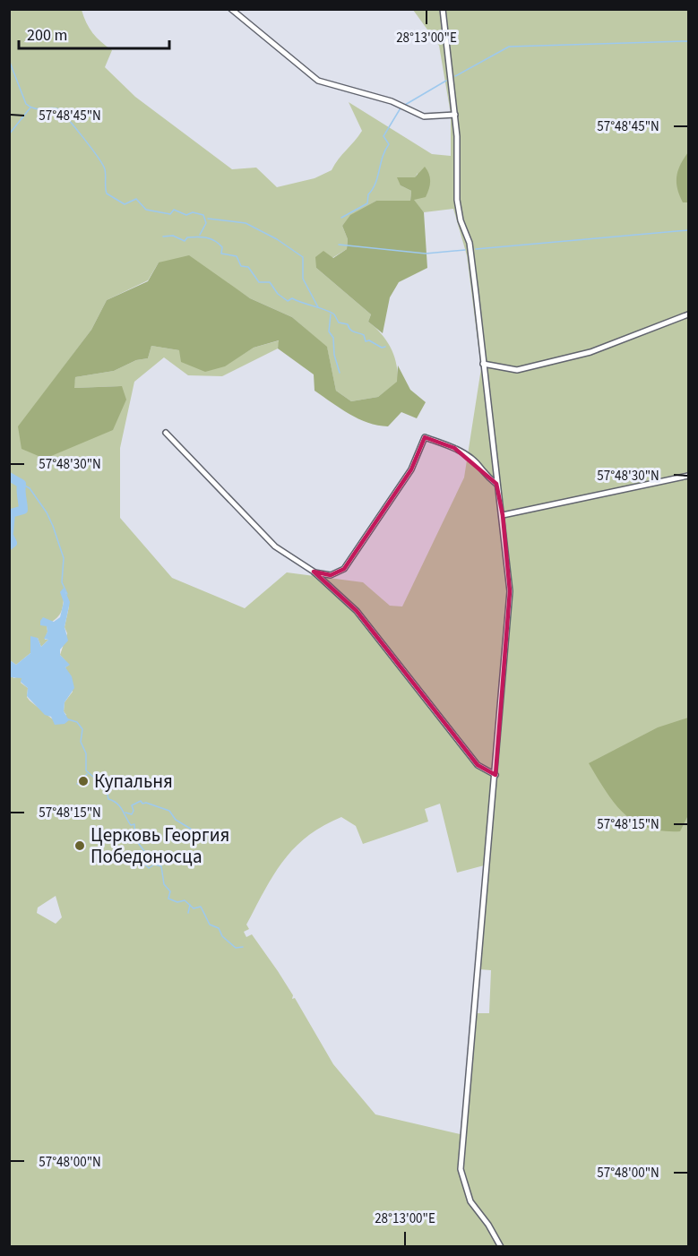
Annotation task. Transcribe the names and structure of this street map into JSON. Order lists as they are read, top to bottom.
{
  "places": ["Купальня", "Церковь Георгия Победоносца"],
  "scale_bar": "200 m",
  "coordinates": [
    "28°13'00\"E",
    "57°48'45\"N",
    "57°48'30\"N",
    "57°48'15\"N",
    "57°48'00\"N"
  ]
}
